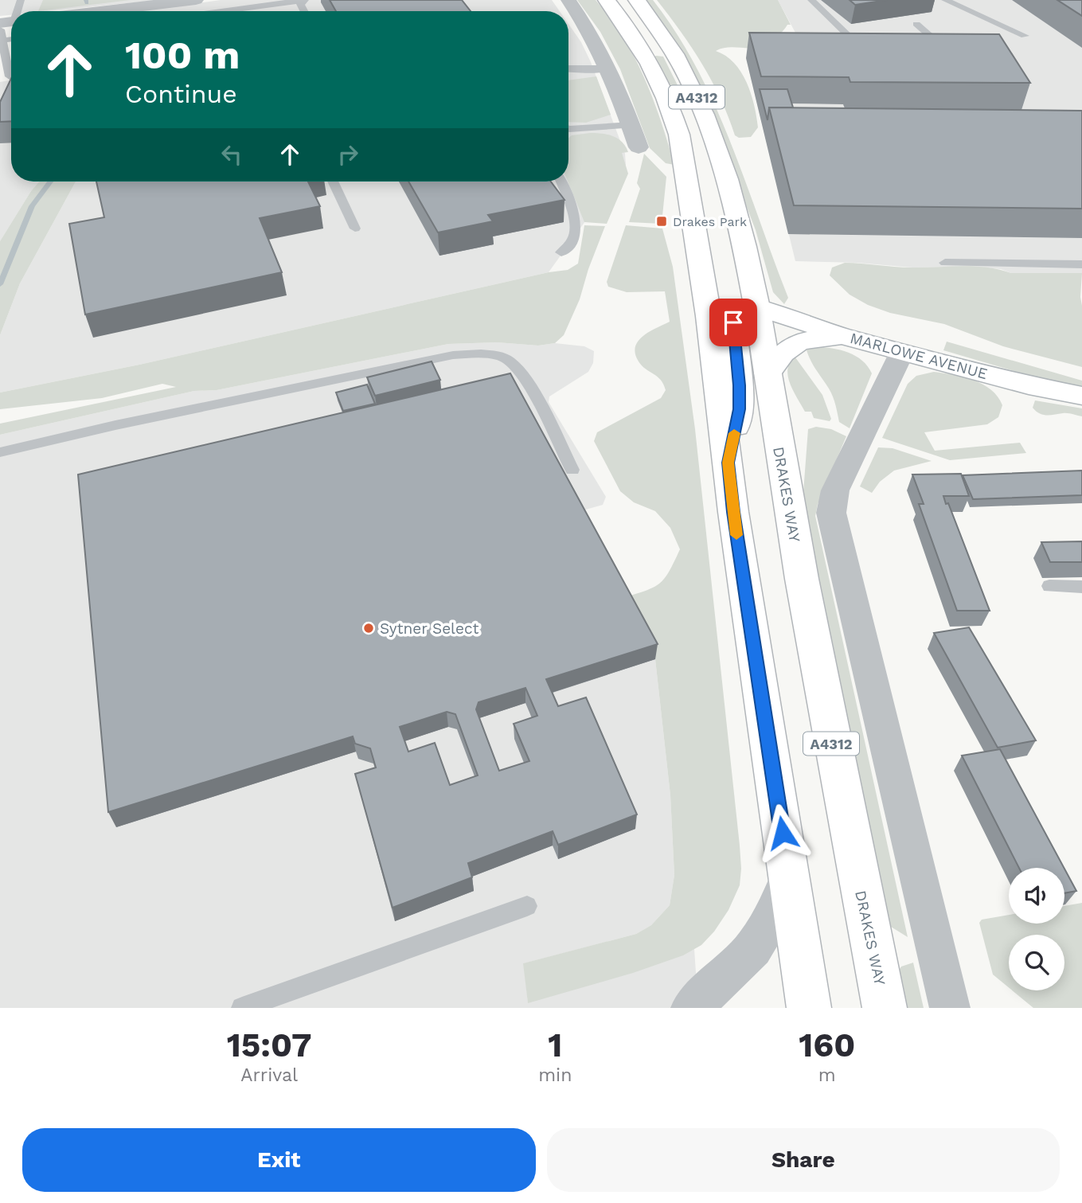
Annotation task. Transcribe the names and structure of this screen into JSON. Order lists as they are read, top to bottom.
{
  "streets": {
    "main road": ["A4312", "MARLOWE AVENUE", "DRAKES WAY"]
  },
  "crossings": [
    ["MARLOWE AVENUE", "DRAKES WAY"]
  ],
  "places": {
    "transit": ["Drakes Park"],
    "other": ["Sytner Select"]
  },
  "page": {
    "turn": ["100 m", "Continue"],
    "eta": [
      "15:07",
      "Arrival",
      "1",
      "min",
      "160",
      "m"
    ],
    "buttons": ["Exit", "Share"]
  }
}
